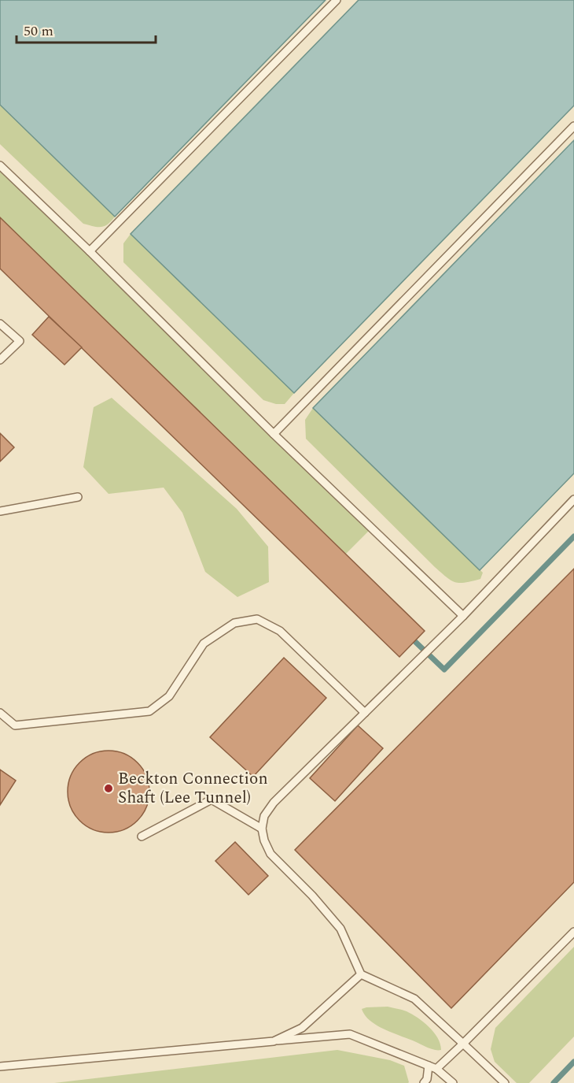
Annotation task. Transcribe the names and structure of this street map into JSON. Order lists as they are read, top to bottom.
{
  "places": ["Beckton Connection Shaft (Lee Tunnel)"],
  "scale_bar": "50 m"
}
